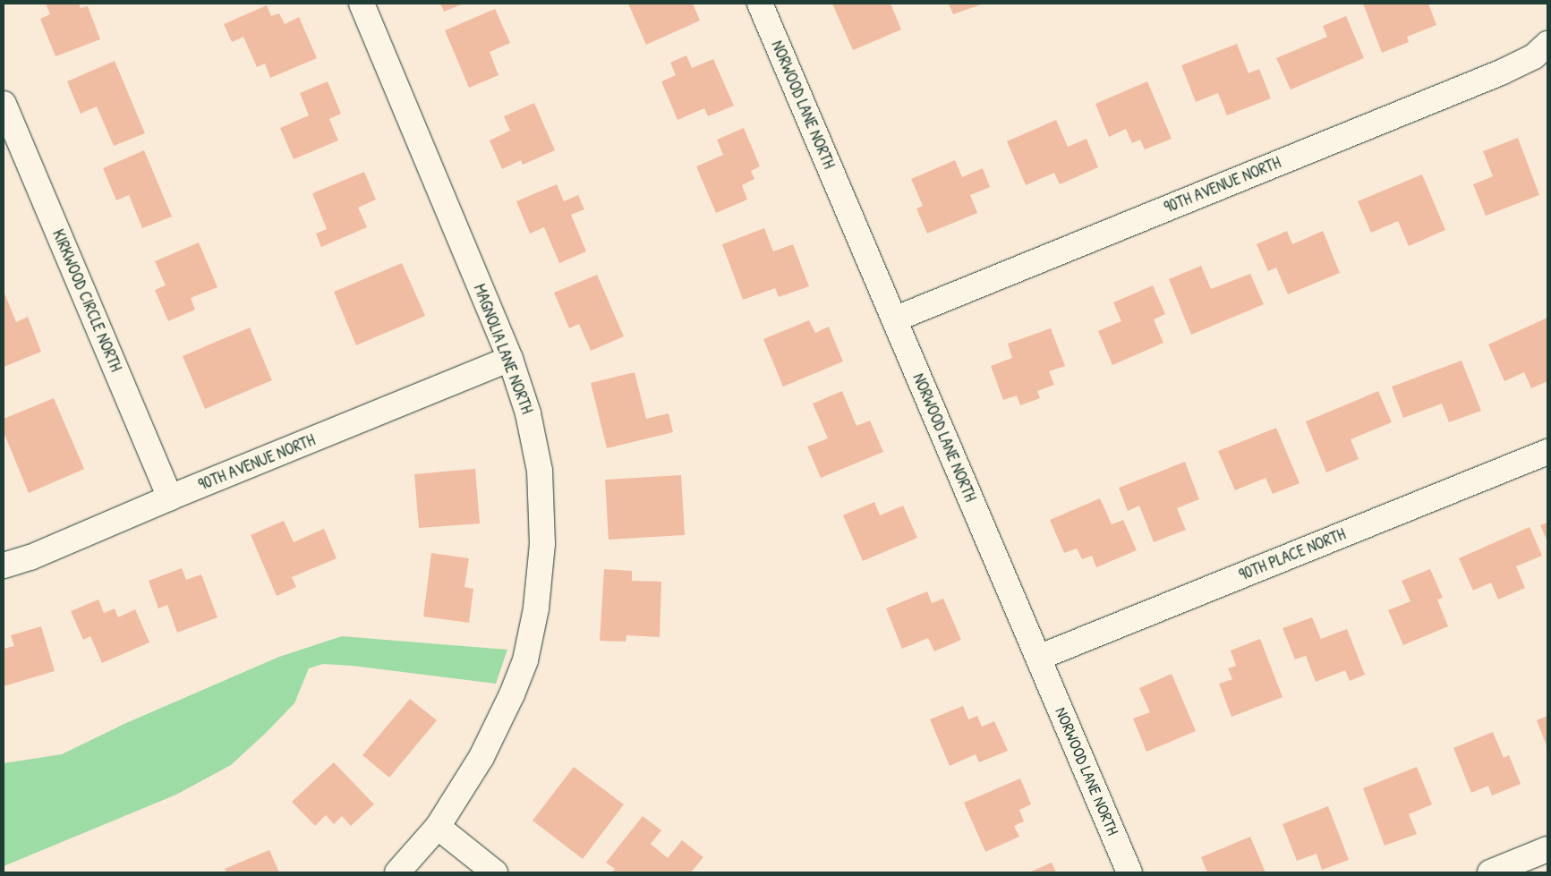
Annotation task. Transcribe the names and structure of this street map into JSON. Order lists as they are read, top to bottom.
{
  "streets": {
    "street": [
      "NORWOOD LANE NORTH",
      "90TH AVENUE NORTH",
      "KIRKWOOD CIRCLE NORTH",
      "MAGNOLIA LANE NORTH",
      "90TH PLACE NORTH"
    ]
  },
  "crossings": [
    ["NORWOOD LANE NORTH", "90TH AVENUE NORTH"],
    ["NORWOOD LANE NORTH", "90TH PLACE NORTH"],
    ["90TH AVENUE NORTH", "KIRKWOOD CIRCLE NORTH"],
    ["90TH AVENUE NORTH", "MAGNOLIA LANE NORTH"]
  ]
}
